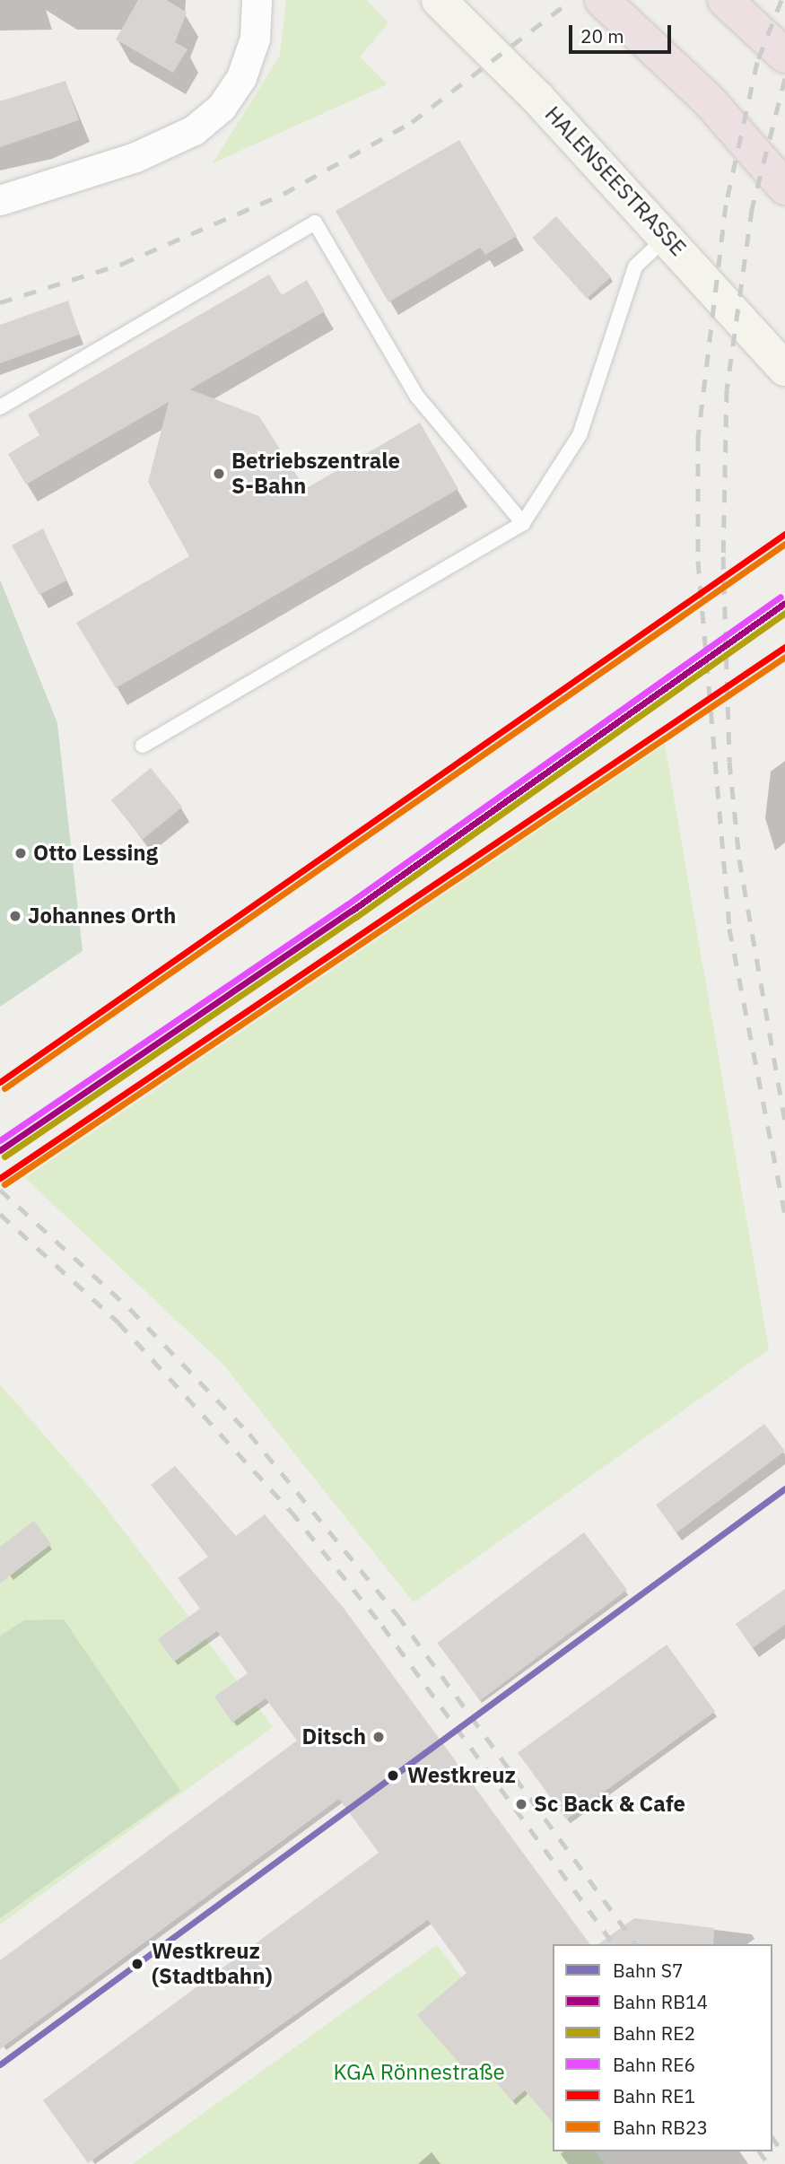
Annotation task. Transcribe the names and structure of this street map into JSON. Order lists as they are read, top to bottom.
{
  "streets": {
    "main road": ["HALENSEESTRASSE"]
  },
  "parks": ["KGA Rönnestraße"],
  "places": [
    "Betriebszentrale S-Bahn",
    "Otto Lessing",
    "Johannes Orth",
    "Ditsch",
    "Westkreuz",
    "Sc Back & Cafe",
    "Westkreuz (Stadtbahn)"
  ],
  "lines": [
    "rail line RE1",
    "rail line RB23",
    "rail line RE6",
    "rail line RB14",
    "rail line RE2",
    "rail line S7"
  ],
  "legend": [
    "Bahn S7",
    "Bahn RB14",
    "Bahn RE2",
    "Bahn RE6",
    "Bahn RE1",
    "Bahn RB23"
  ],
  "scale_bar": "20 m"
}
